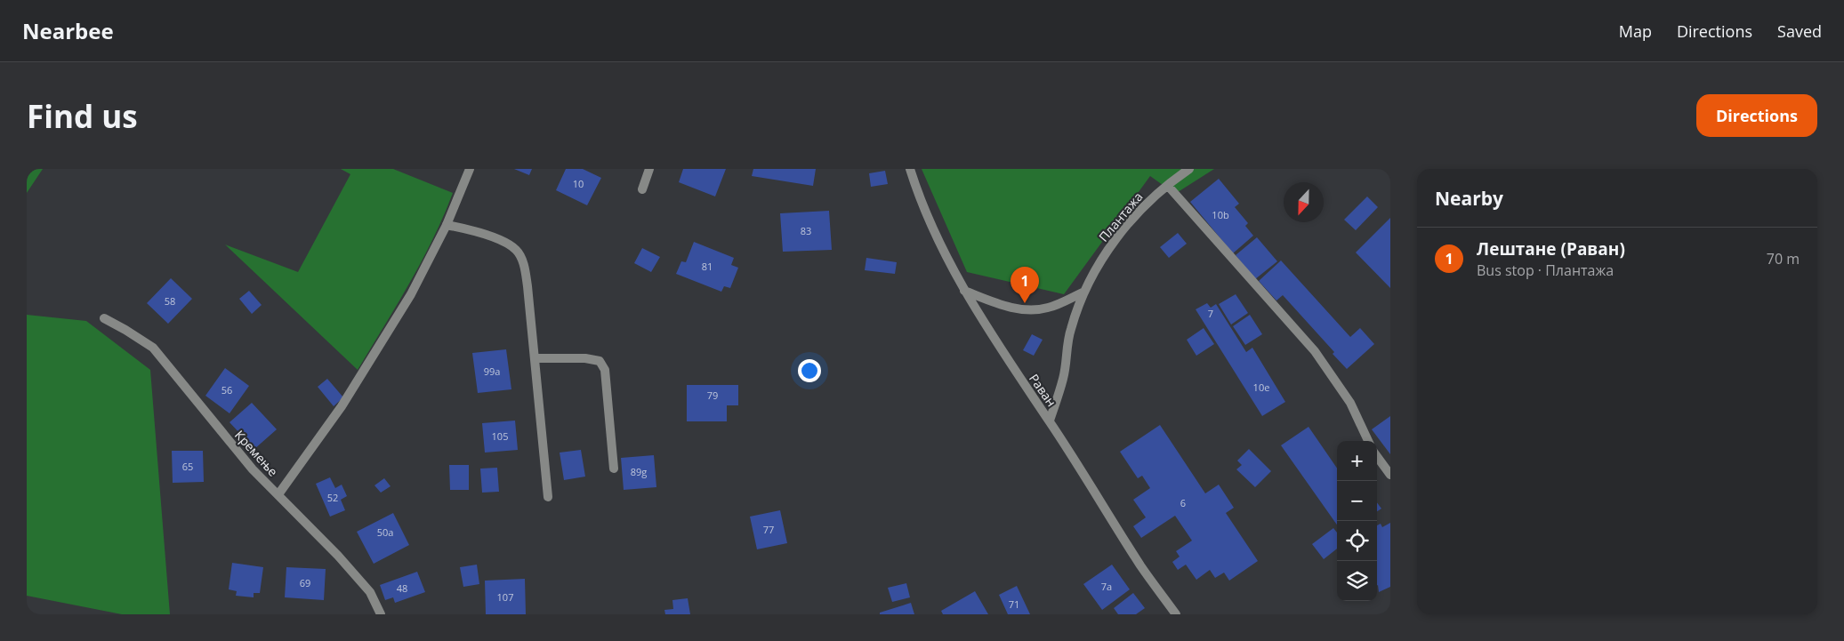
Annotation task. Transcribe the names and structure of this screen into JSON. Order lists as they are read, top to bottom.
{
  "streets": {
    "street": ["Плантажа", "Раван", "Кремење"]
  },
  "crossings": [
    ["Плантажа", "Раван"]
  ],
  "house_numbers": [
    "10",
    "10b",
    "83",
    "81",
    "58",
    "7",
    "99a",
    "10e",
    "56",
    "79",
    "105",
    "65",
    "89g",
    "52",
    "6",
    "77",
    "50a",
    "69",
    "7a",
    "48",
    "107",
    "71"
  ],
  "north": "bottom",
  "page": {
    "header": "Nearbee",
    "nav": ["Map", "Directions", "Saved"],
    "buttons": "Directions",
    "title": "Find us",
    "heading": "Nearby",
    "list": [
      {
        "mark": "1",
        "name": "Лештане (Раван)",
        "note": "Bus stop · Плантажа",
        "value": "70 m"
      }
    ],
    "pins": "1",
    "map_buttons": ["+", "−"]
  }
}
